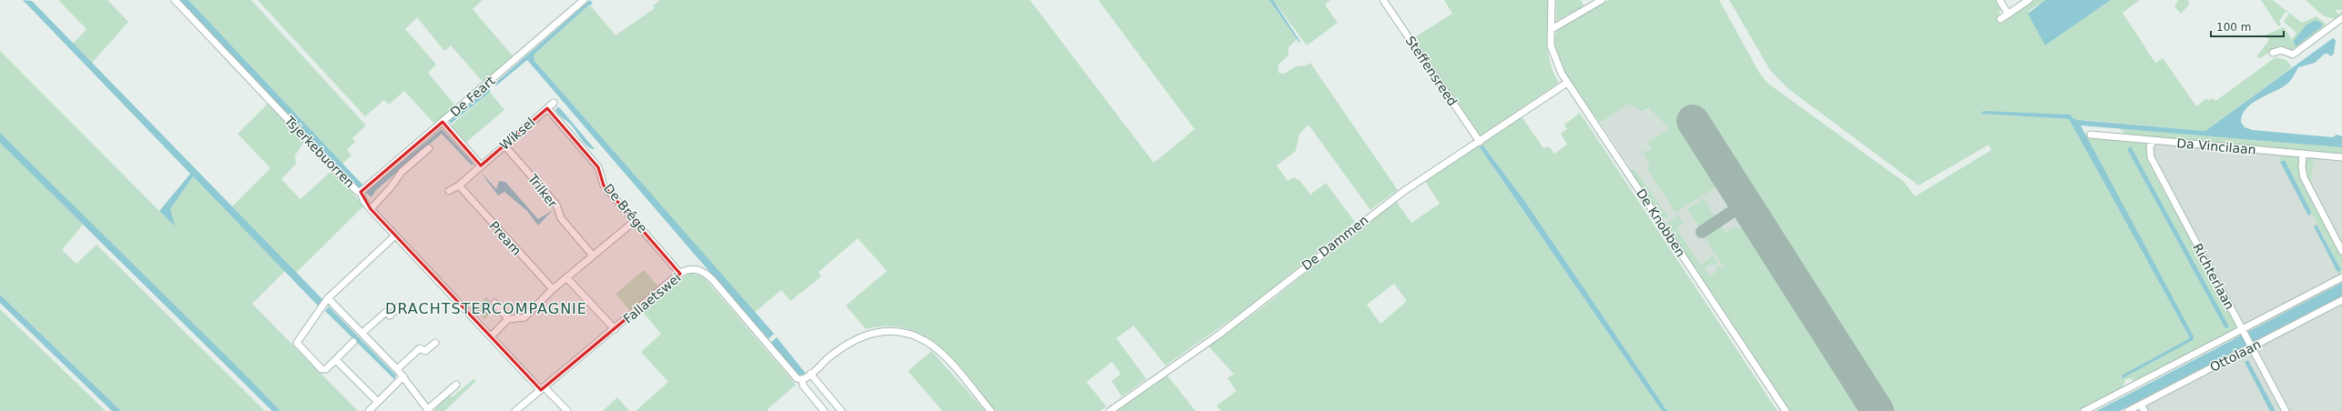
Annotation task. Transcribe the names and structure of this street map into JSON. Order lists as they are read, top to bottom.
{
  "streets": {
    "street": [
      "Steffensreed",
      "De Feart",
      "Wiksel",
      "Da Vincilaan",
      "Tsjerkebuorren",
      "Trilker",
      "De Brêge",
      "De Knobben",
      "Pream",
      "De Dammen",
      "Richterlaan",
      "Fallaetswei",
      "Ottolaan"
    ]
  },
  "crossings": [
    ["Steffensreed", "De Dammen"],
    ["De Feart", "Tsjerkebuorren"],
    ["Wiksel", "Trilker"],
    ["Wiksel", "De Brêge"],
    ["Wiksel", "Pream"],
    ["Da Vincilaan", "Richterlaan"],
    ["Tsjerkebuorren", "Fallaetswei"],
    ["De Brêge", "Fallaetswei"],
    ["De Knobben", "De Dammen"],
    ["Richterlaan", "Ottolaan"]
  ],
  "districts": ["DRACHTSTERCOMPAGNIE"],
  "scale_bar": "100 m"
}
